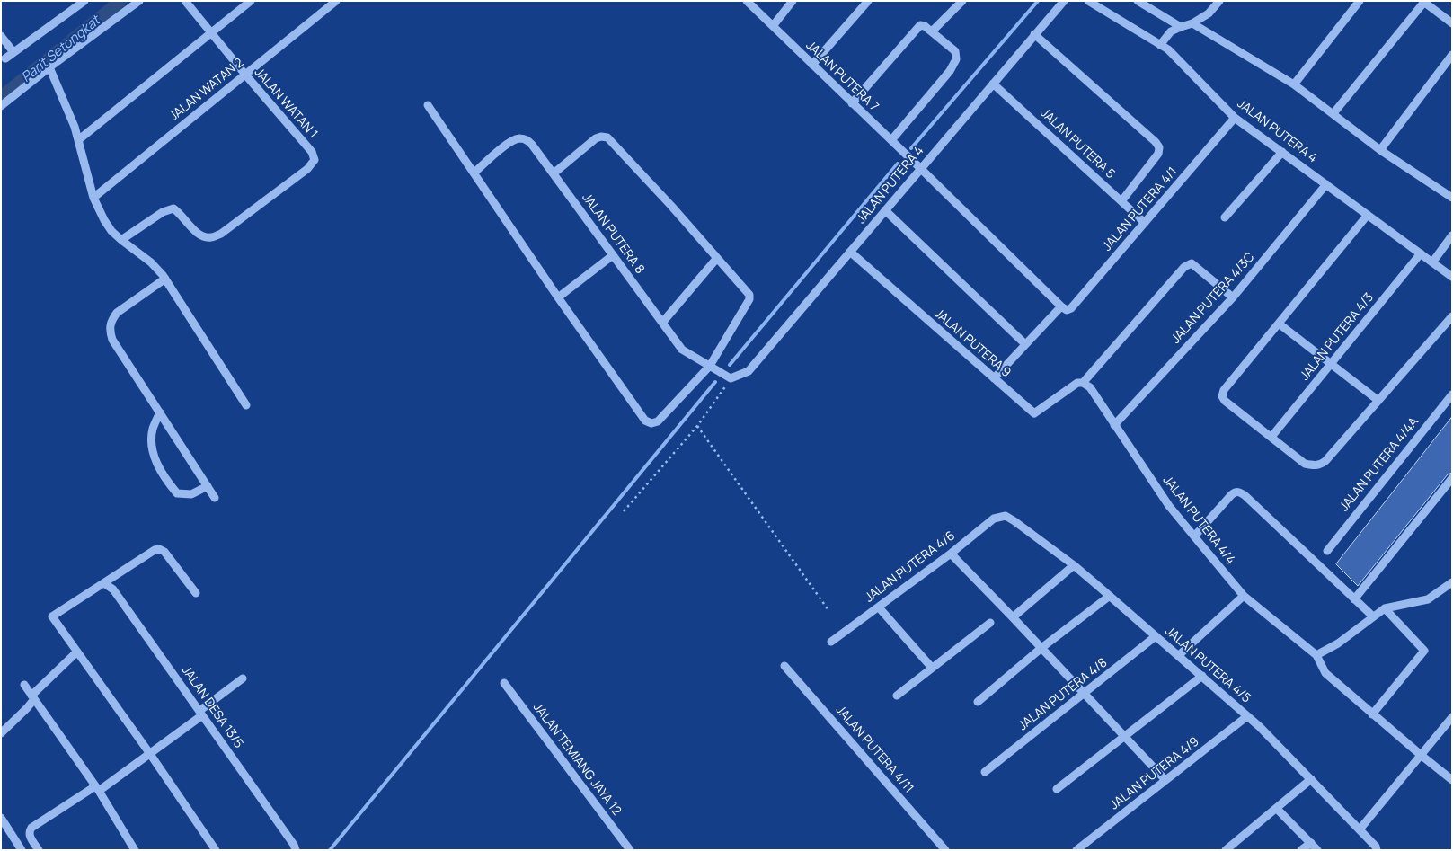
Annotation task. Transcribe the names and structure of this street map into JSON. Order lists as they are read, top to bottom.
{
  "streets": {
    "street": [
      "JALAN PUTERA 7",
      "JALAN WATAN 2",
      "JALAN WATAN 1",
      "JALAN PUTERA 4",
      "JALAN PUTERA 5",
      "JALAN PUTERA 4/1",
      "JALAN PUTERA 8",
      "JALAN PUTERA 4/3C",
      "JALAN PUTERA 4/3",
      "JALAN PUTERA 9",
      "JALAN PUTERA 4/4A",
      "JALAN PUTERA 4/4",
      "JALAN PUTERA 4/6",
      "JALAN PUTERA 4/5",
      "JALAN PUTERA 4/8",
      "JALAN DESA 13/5",
      "JALAN PUTERA 4/11",
      "JALAN TEMIANG JAYA 12",
      "JALAN PUTERA 4/9"
    ]
  },
  "crossings": [
    ["JALAN PUTERA 7", "JALAN PUTERA 4"],
    ["JALAN PUTERA 7", "JALAN PUTERA 4/1"],
    ["JALAN WATAN 2", "JALAN WATAN 1"],
    ["JALAN PUTERA 4", "JALAN PUTERA 5"],
    ["JALAN PUTERA 4", "JALAN PUTERA 4/1"],
    ["JALAN PUTERA 4", "JALAN PUTERA 8"],
    ["JALAN PUTERA 4", "JALAN PUTERA 4/3C"],
    ["JALAN PUTERA 4", "JALAN PUTERA 4/3"],
    ["JALAN PUTERA 4", "JALAN PUTERA 9"],
    ["JALAN PUTERA 5", "JALAN PUTERA 4/1"],
    ["JALAN PUTERA 4/3C", "JALAN PUTERA 4/4"],
    ["JALAN PUTERA 9", "JALAN PUTERA 4/4"],
    ["JALAN PUTERA 4/6", "JALAN PUTERA 4/5"],
    ["JALAN PUTERA 4/5", "JALAN PUTERA 4/8"],
    ["JALAN PUTERA 4/5", "JALAN PUTERA 4/9"]
  ],
  "water": ["Parit Setongkat"]
}
